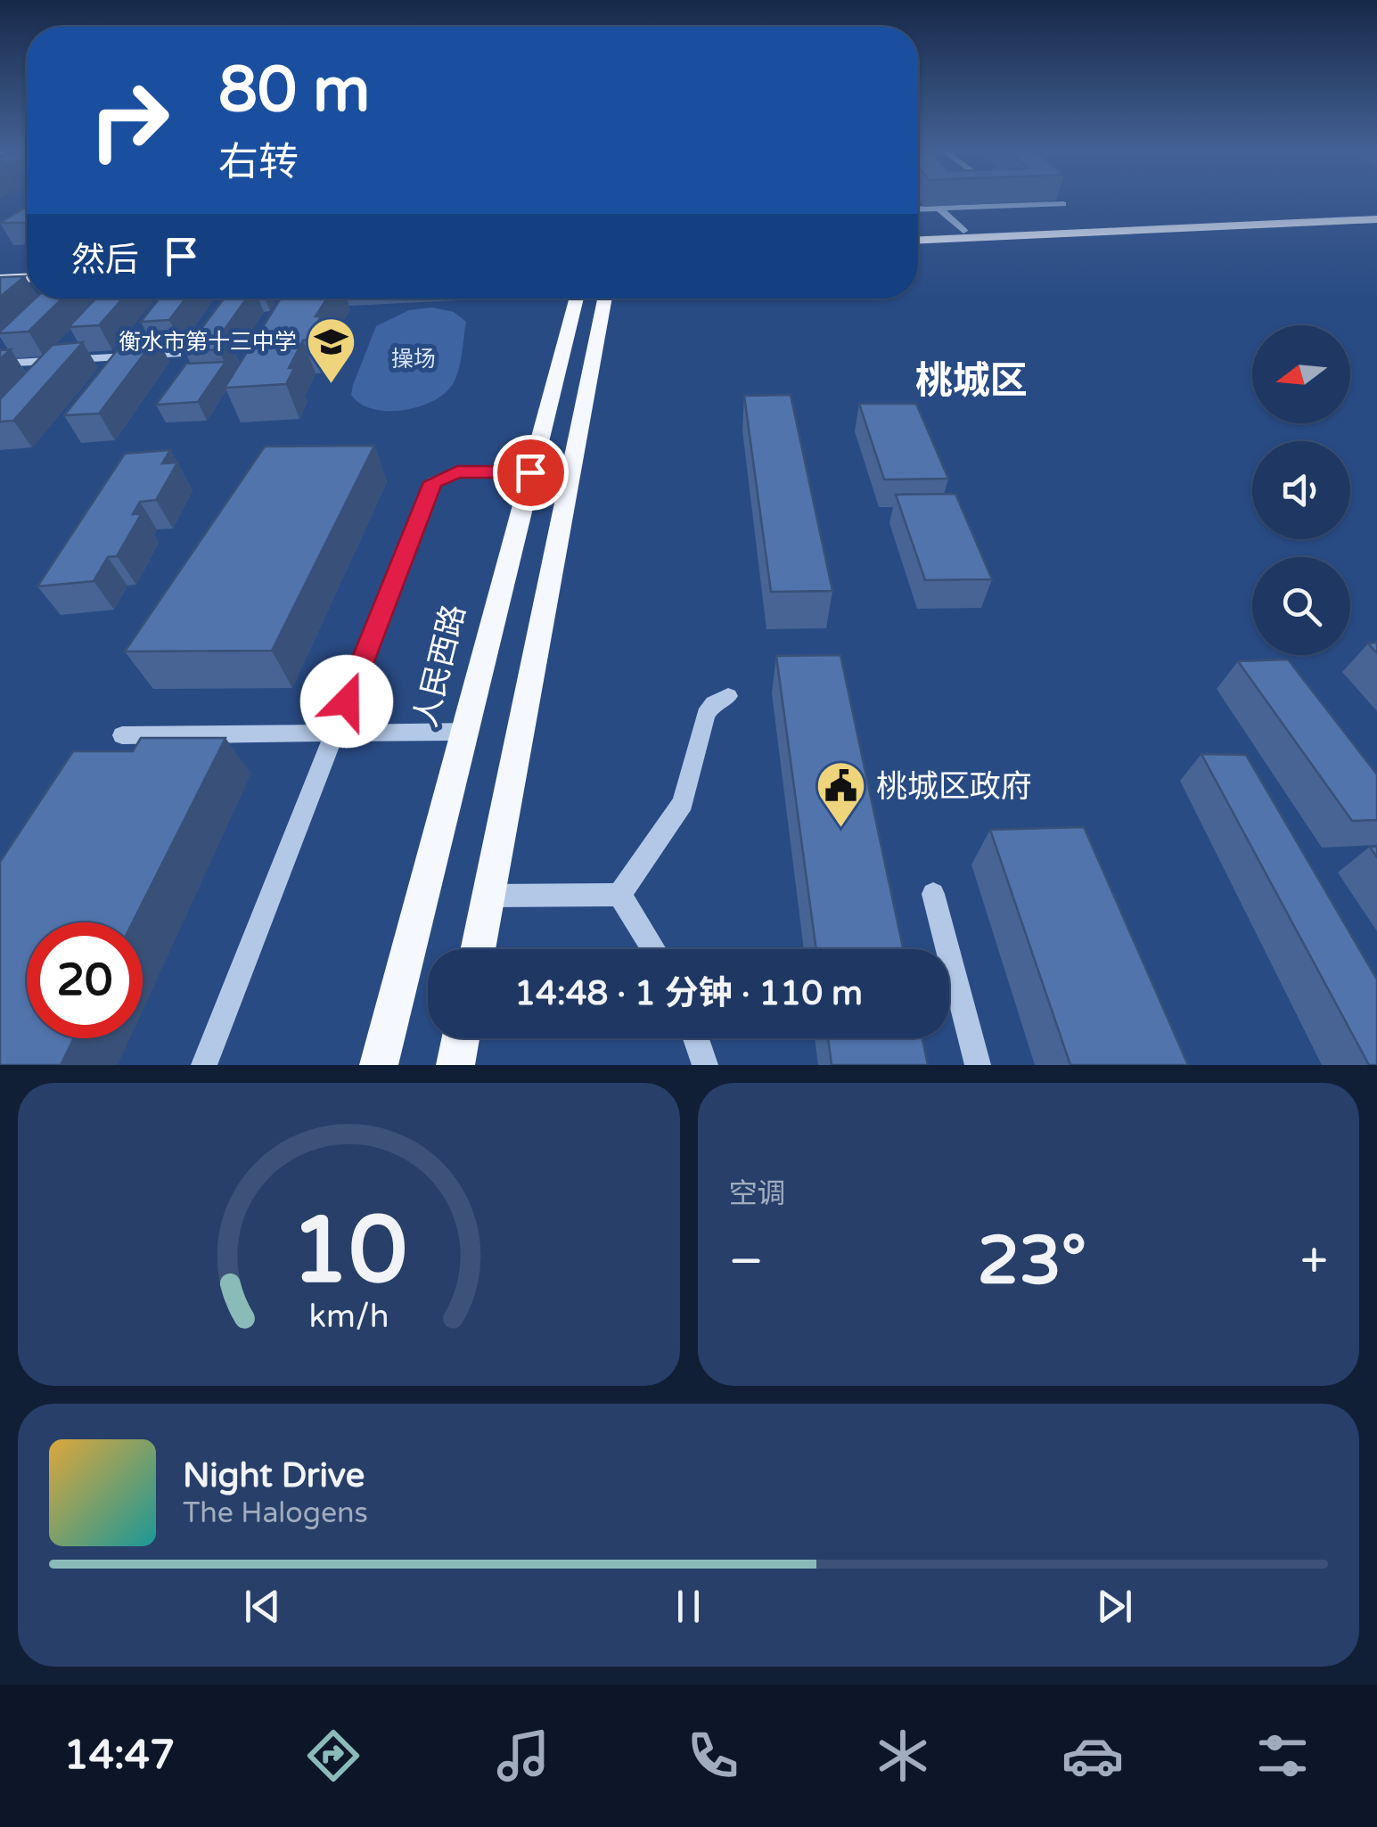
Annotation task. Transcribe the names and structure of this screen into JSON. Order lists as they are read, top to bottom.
{
  "streets": {
    "main road": ["人民西路"]
  },
  "districts": ["桃城区"],
  "parks": ["操场"],
  "places": {
    "school or university": ["衡水市第十三中学"],
    "public building": ["桃城区政府"]
  },
  "north": "left",
  "page": {
    "turn": ["80 m", "右转"],
    "then": "然后",
    "limit": "20",
    "trip": "14:48 · 1 分钟 · 110 m",
    "tile": "空调",
    "heat": ["−", "23°", "+"],
    "song": ["Night Drive", "The Halogens"],
    "tabs": "14:47",
    "gauge": ["10", "km/h"]
  }
}
